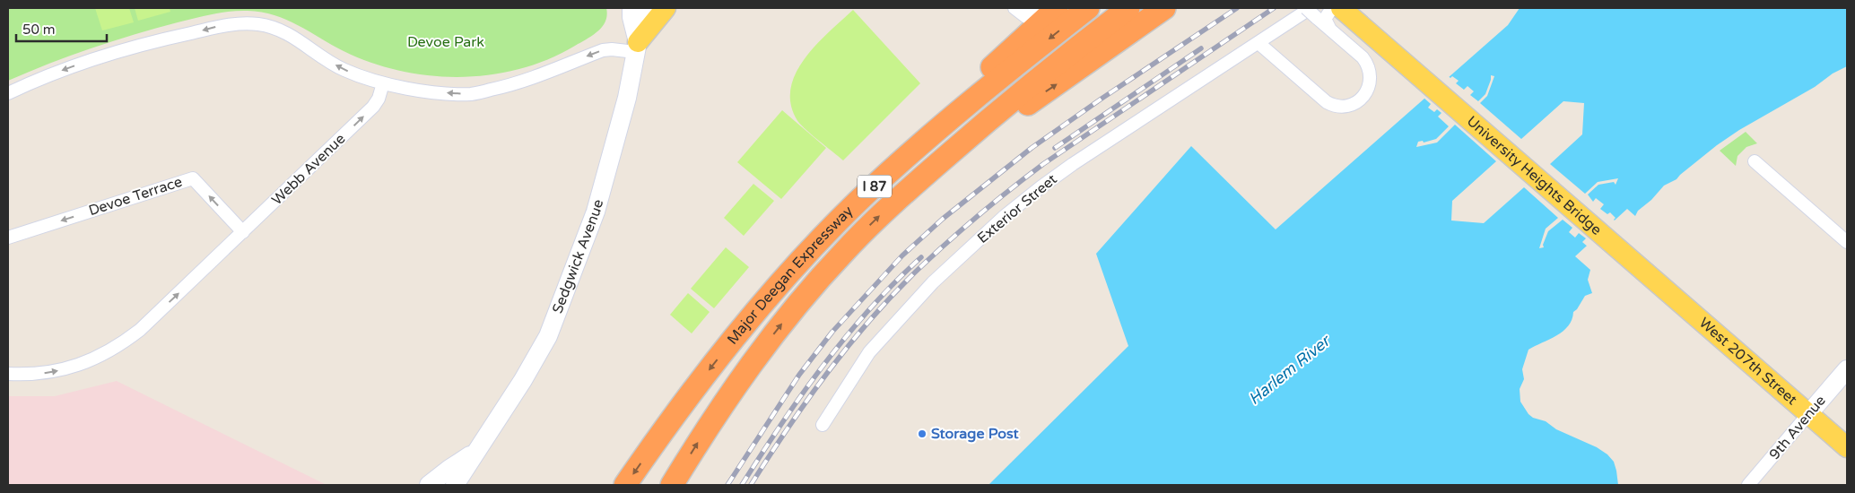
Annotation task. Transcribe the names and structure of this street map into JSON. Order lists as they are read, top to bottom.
{
  "streets": {
    "highway": ["I 87", "Major Deegan Expressway"],
    "main road": [
      "University Heights Bridge",
      "Sedgwick Avenue",
      "West 207th Street",
      "9th Avenue"
    ],
    "street": ["Webb Avenue", "Devoe Terrace", "Exterior Street"]
  },
  "crossings": [
    ["Webb Avenue", "Devoe Terrace"],
    ["University Heights Bridge", "West 207th Street"],
    ["West 207th Street", "9th Avenue"]
  ],
  "one_way": ["Webb Avenue", "Devoe Terrace"],
  "water": ["Harlem River"],
  "parks": ["Devoe Park"],
  "places": ["Storage Post"],
  "scale_bar": "50 m"
}
